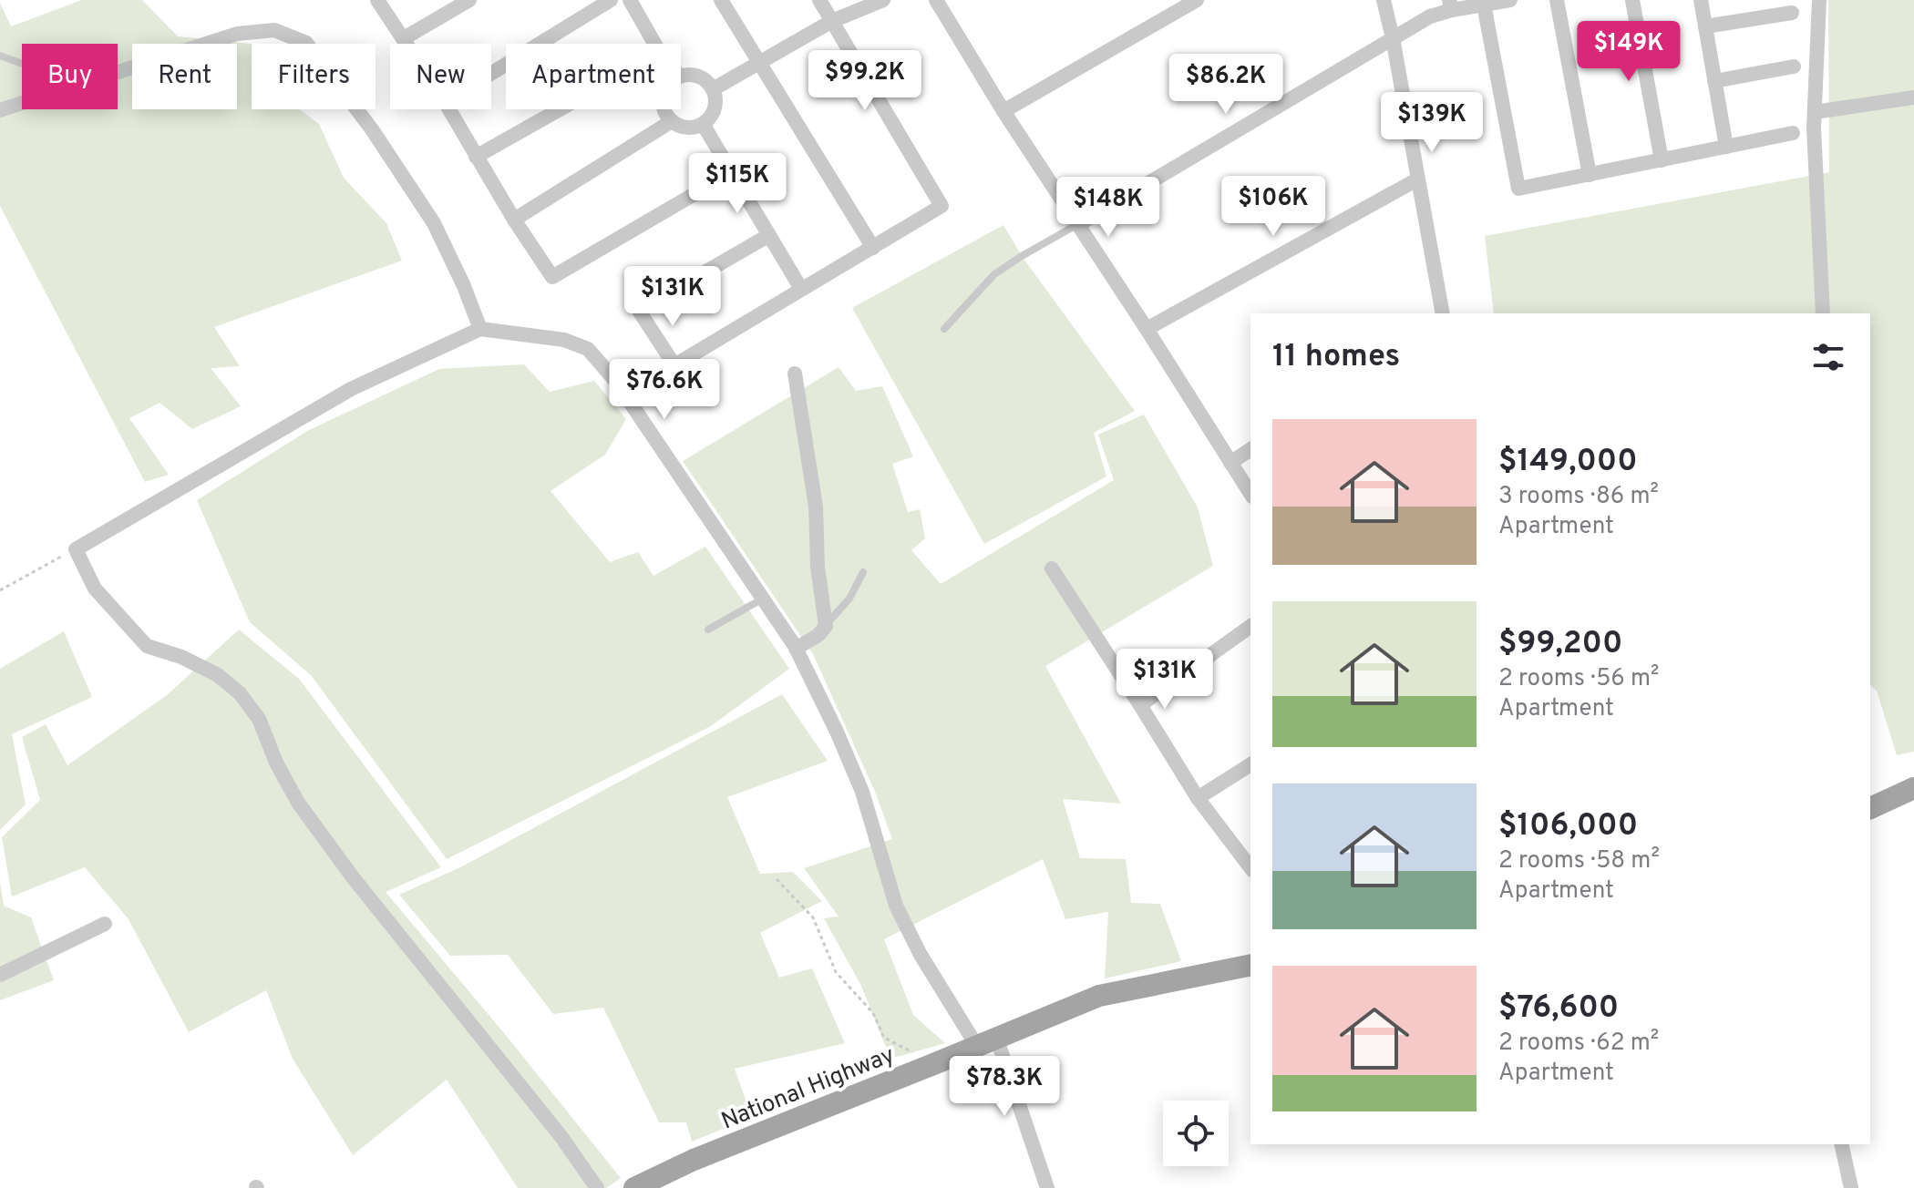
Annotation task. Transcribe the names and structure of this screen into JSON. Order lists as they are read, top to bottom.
{
  "streets": {
    "main road": ["National Highway"]
  },
  "page": {
    "price": [
      "$149K",
      "$99.2K",
      "$86.2K",
      "$139K",
      "$115K",
      "$106K",
      "$148K",
      "$131K",
      "$76.6K",
      "$131K",
      "$78.3K"
    ],
    "chip": [
      "Buy",
      "Rent",
      "Filters",
      "New",
      "Apartment"
    ],
    "heading": "11 homes",
    "list": [
      {
        "name": "$149,000",
        "note": "3 rooms · 86 m² · Apartment"
      },
      {
        "name": "$99,200",
        "note": "2 rooms · 56 m² · Apartment"
      },
      {
        "name": "$106,000",
        "note": "2 rooms · 58 m² · Apartment"
      },
      {
        "name": "$76,600",
        "note": "2 rooms · 62 m² · Apartment"
      }
    ]
  }
}
